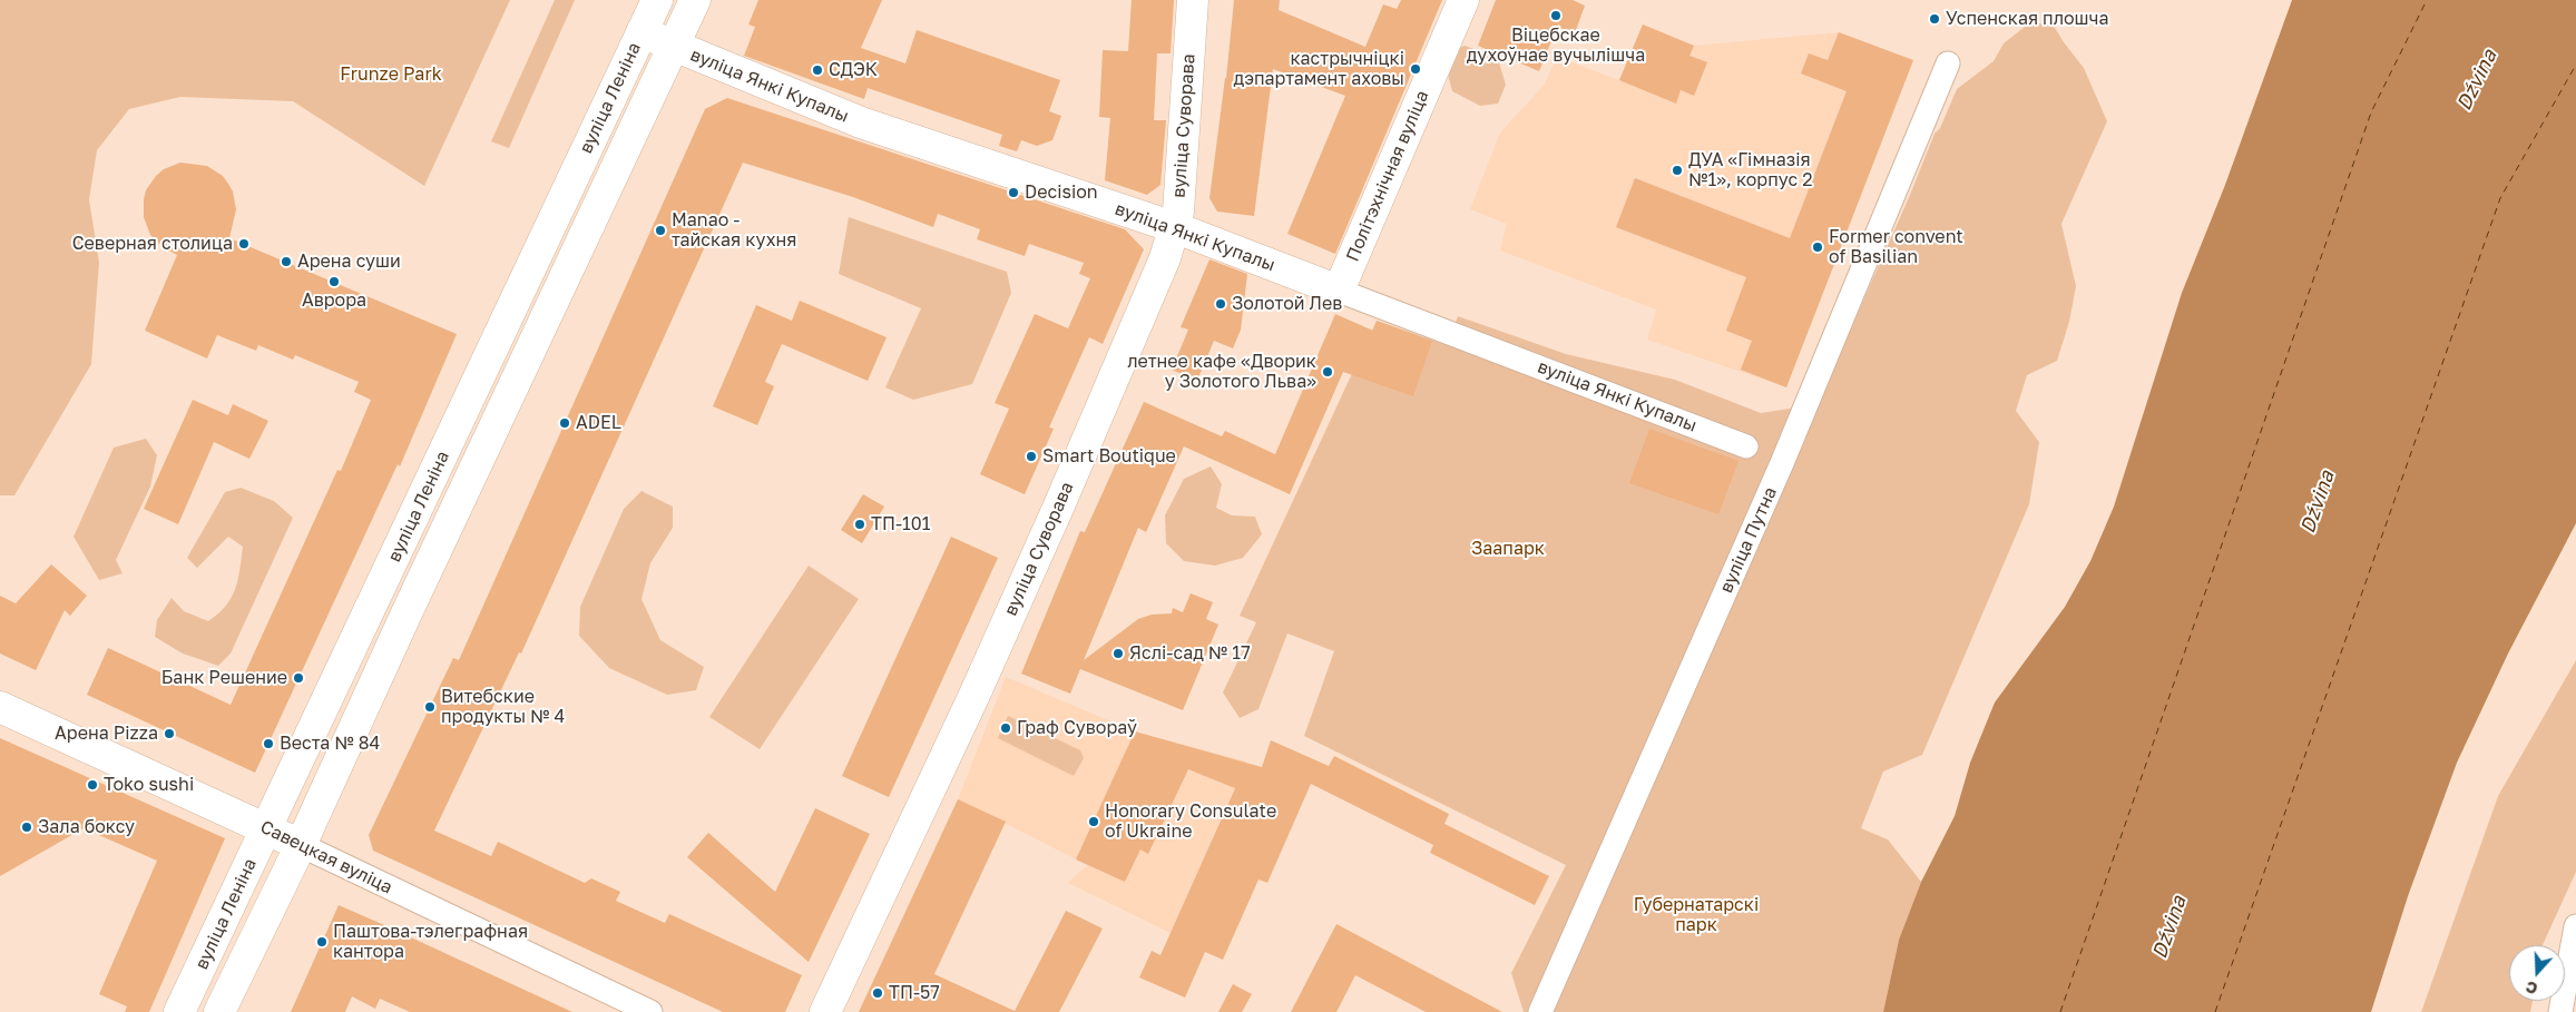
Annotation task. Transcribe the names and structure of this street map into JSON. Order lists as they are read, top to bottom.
{
  "streets": {
    "street": [
      "вуліца Янкі Купалы",
      "вуліца Леніна",
      "вуліца Суворава",
      "Політэхнічная вуліца",
      "вуліца Путна",
      "Савецкая вуліца"
    ]
  },
  "crossings": [
    ["вуліца Янкі Купалы", "вуліца Леніна"],
    ["вуліца Янкі Купалы", "вуліца Суворава"],
    ["вуліца Янкі Купалы", "Політэхнічная вуліца"],
    ["вуліца Леніна", "Савецкая вуліца"]
  ],
  "water": ["Dźvina"],
  "parks": ["Frunze Park", "Заапарк", "Губернатарскі парк"],
  "places": [
    "Віцебскае духоўнае вучылішча",
    "Успенская плошча",
    "кастрычніцкі дэпартамент аховы",
    "СДЭК",
    "ДУА «Гімназія №1», корпус 2",
    "Decision",
    "Manao - тайская кухня",
    "Северная столица",
    "Former convent of Basilian",
    "Арена суши",
    "Аврора",
    "Золотой Лев",
    "летнее кафе «Дворик у Золотого Льва»",
    "ADEL",
    "Smart Boutique",
    "ТП-101",
    "Яслі-сад № 17",
    "Банк Решение",
    "Витебские продукты № 4",
    "Граф Сувораў",
    "Арена Pizza",
    "Веста № 84",
    "Toko sushi",
    "Honorary Consulate of Ukraine",
    "Зала боксу",
    "Паштова-тэлеграфная кантора",
    "ТП-57"
  ],
  "north": "bottom"
}
